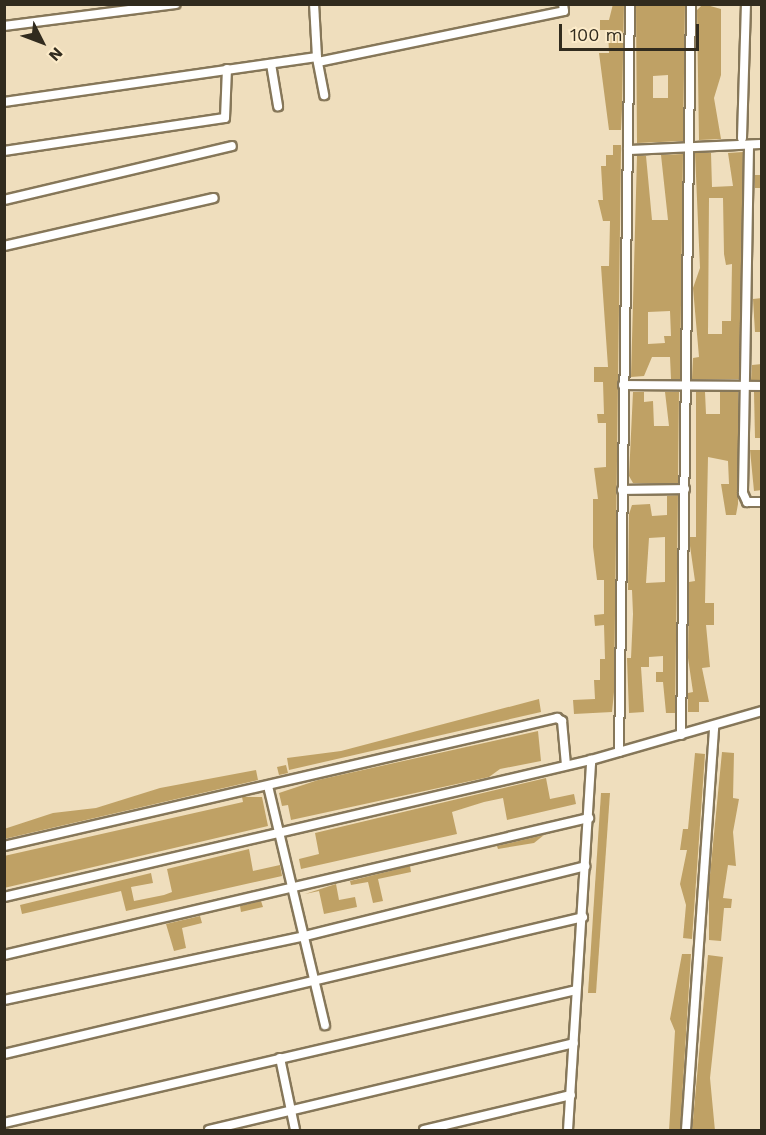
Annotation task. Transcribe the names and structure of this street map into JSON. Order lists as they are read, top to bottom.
{
  "scale_bar": "100 m",
  "north": "bottom right"
}
